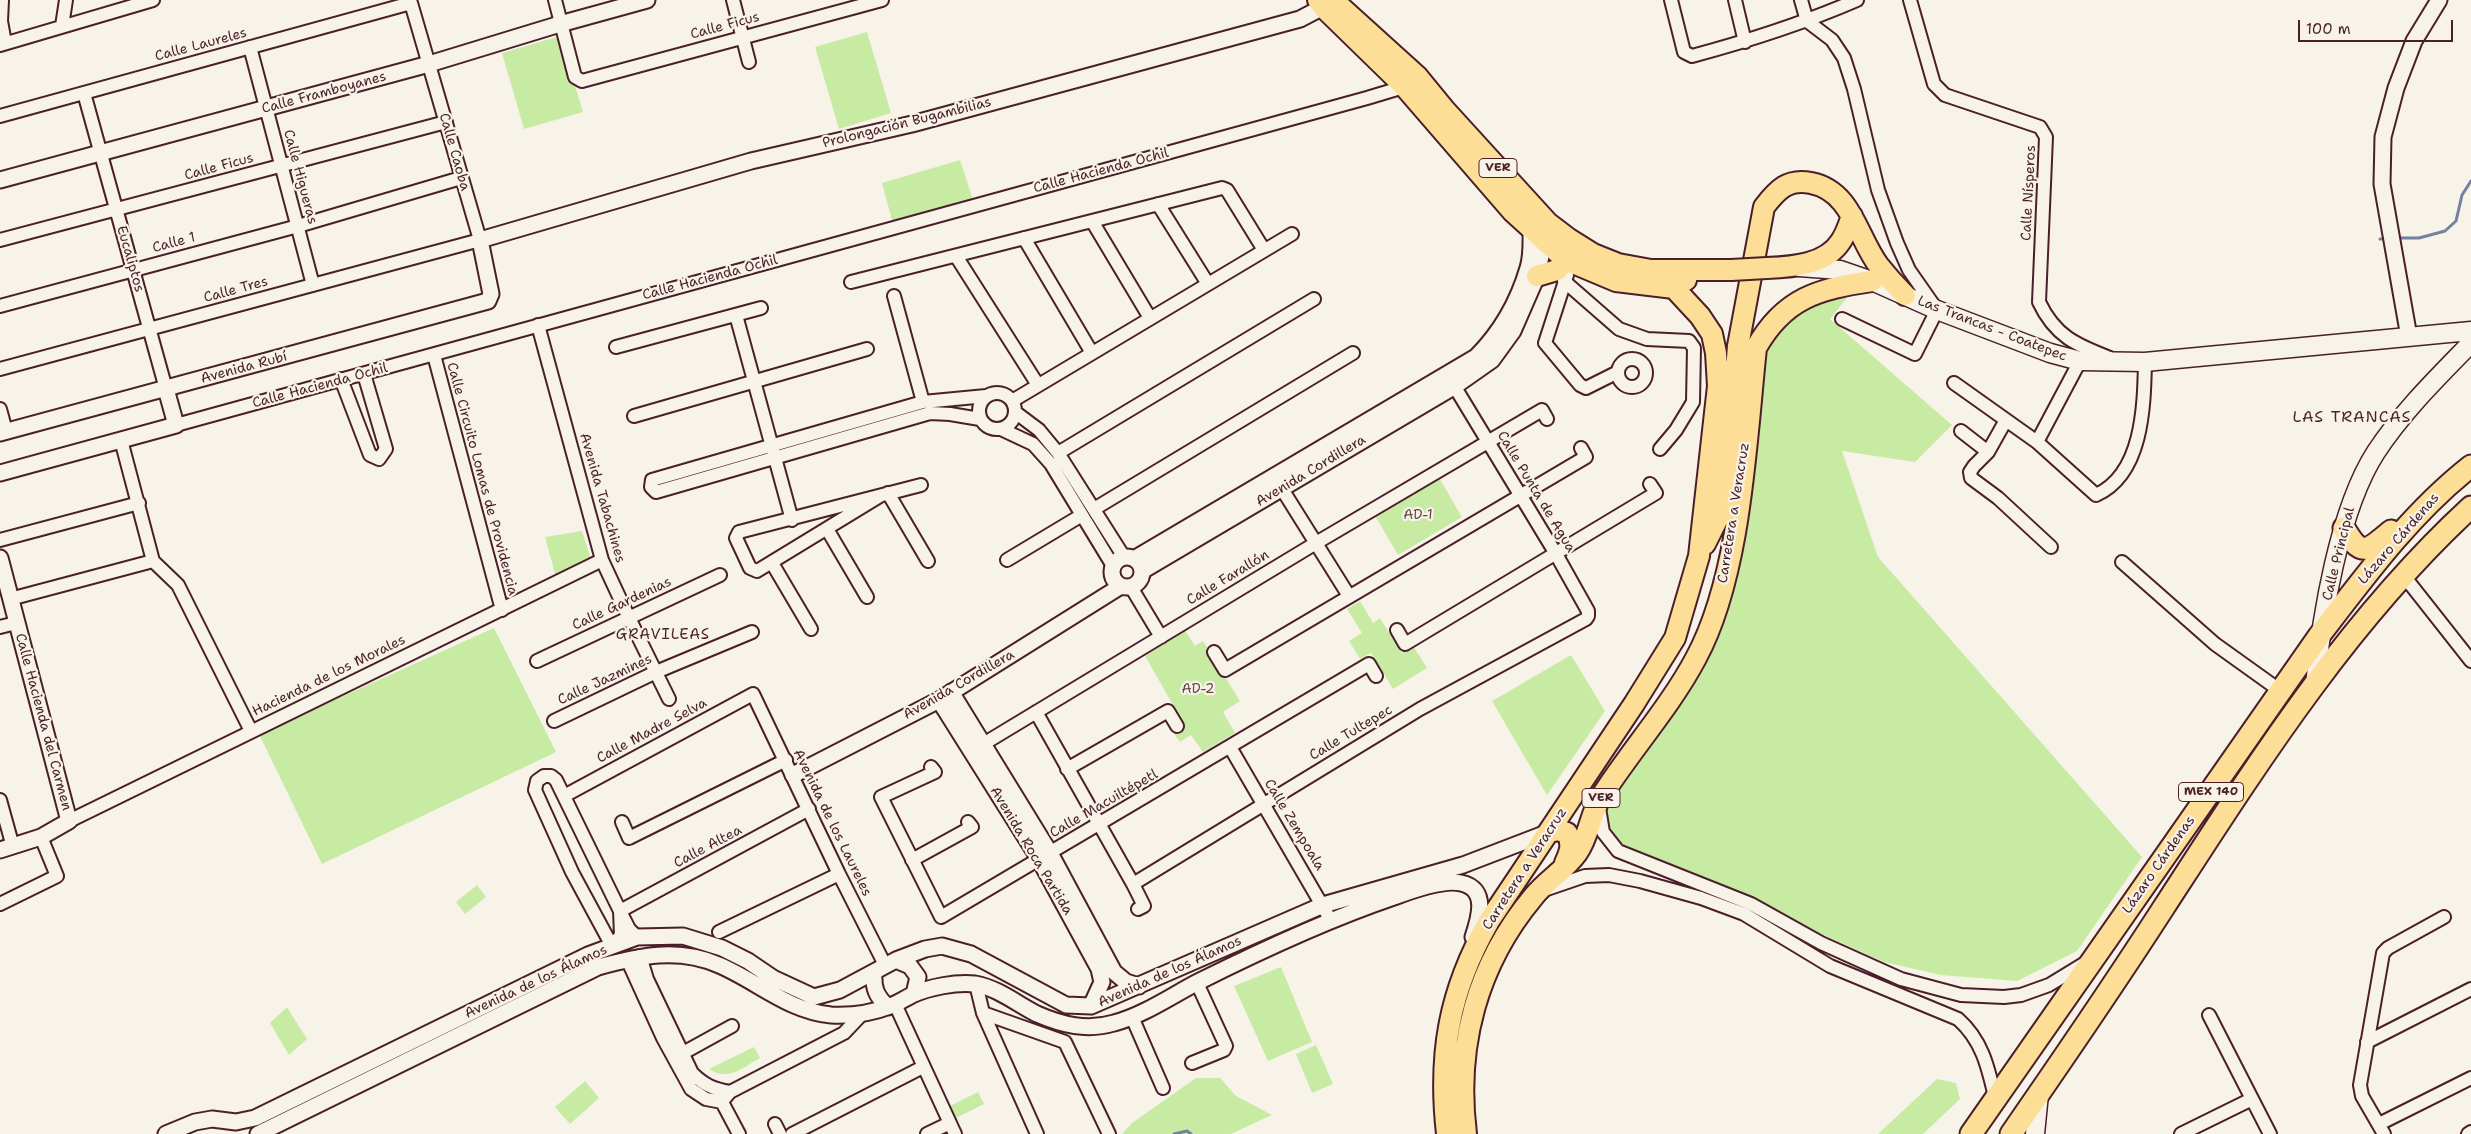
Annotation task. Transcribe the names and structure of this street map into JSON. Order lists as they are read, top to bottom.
{
  "streets": {
    "highway": ["Lázaro Cárdenas", "MEX 140"],
    "main road": [
      "VER",
      "Las Trancas - Coatepec",
      "Carretera a Veracruz",
      "Calle Principal"
    ],
    "street": [
      "Calle Ficus",
      "Calle Laureles",
      "Calle Framboyanes",
      "Prolongación Bugambilias",
      "Calle Caoba",
      "Calle Hacienda Ochil",
      "Calle Higueras",
      "Calle Nísperos",
      "Calle 1",
      "Eucaliptos",
      "Calle Tres",
      "Avenida Rubí",
      "Avenida Cordillera",
      "Calle Circuito Lomas de Providencia",
      "Calle Punta de Agua",
      "Avenida Tabachines",
      "Calle Farallón",
      "Calle Gardenias",
      "Hacienda de los Morales",
      "Calle Jazmines",
      "Calle Hacienda del Carmen",
      "Calle Madre Selva",
      "Calle Tultepec",
      "Calle Macuiltépetl",
      "Avenida de los Laureles",
      "Calle Zempoala",
      "Calle Altea",
      "Avenida Roca Partida",
      "Avenida de los Álamos"
    ]
  },
  "crossings": [
    ["Calle Ficus", "Calle Framboyanes"],
    ["Calle Ficus", "Calle Caoba"],
    ["Calle Ficus", "Calle Higueras"],
    ["Calle Ficus", "Eucaliptos"],
    ["Calle Laureles", "Calle Caoba"],
    ["Calle Laureles", "Calle Higueras"],
    ["Calle Laureles", "Eucaliptos"],
    ["Calle Framboyanes", "Calle Caoba"],
    ["Calle Framboyanes", "Calle Higueras"],
    ["Calle Framboyanes", "Eucaliptos"],
    ["Prolongación Bugambilias", "Calle Caoba"],
    ["Prolongación Bugambilias", "Calle Tres"],
    ["Prolongación Bugambilias", "Las Trancas - Coatepec"],
    ["Calle Caoba", "Calle 1"],
    ["Calle Caoba", "Calle Tres"],
    ["Calle Caoba", "Avenida Rubí"],
    ["Calle Hacienda Ochil", "Eucaliptos"],
    ["Calle Hacienda Ochil", "Las Trancas - Coatepec"],
    ["Calle Hacienda Ochil", "Calle Circuito Lomas de Providencia"],
    ["Calle Hacienda Ochil", "Avenida Tabachines"],
    ["Calle Higueras", "Calle 1"],
    ["Calle Higueras", "Calle Tres"],
    ["Calle Nísperos", "Las Trancas - Coatepec"],
    ["Calle 1", "Eucaliptos"],
    ["Eucaliptos", "Calle Tres"],
    ["Eucaliptos", "Avenida Rubí"],
    ["Las Trancas - Coatepec", "Avenida Cordillera"],
    ["Las Trancas - Coatepec", "Carretera a Veracruz"],
    ["Avenida Cordillera", "Calle Punta de Agua"],
    ["Avenida Cordillera", "Avenida de los Laureles"],
    ["Avenida Cordillera", "Avenida Roca Partida"],
    ["Calle Circuito Lomas de Providencia", "Hacienda de los Morales"],
    ["Calle Punta de Agua", "Calle Farallón"],
    ["Calle Punta de Agua", "Calle Tultepec"],
    ["Avenida Tabachines", "Calle Gardenias"],
    ["Avenida Tabachines", "Hacienda de los Morales"],
    ["Avenida Tabachines", "Calle Jazmines"],
    ["Carretera a Veracruz", "Avenida de los Álamos"],
    ["Lázaro Cárdenas", "Calle Principal"],
    ["Calle Farallón", "Avenida Roca Partida"],
    ["Hacienda de los Morales", "Calle Hacienda del Carmen"],
    ["Calle Madre Selva", "Avenida de los Laureles"],
    ["Calle Tultepec", "Calle Zempoala"],
    ["Calle Macuiltépetl", "Calle Zempoala"],
    ["Calle Macuiltépetl", "Avenida Roca Partida"],
    ["Avenida de los Laureles", "Calle Altea"],
    ["Avenida de los Laureles", "Avenida de los Álamos"],
    ["Calle Zempoala", "Avenida de los Álamos"],
    ["Avenida Roca Partida", "Avenida de los Álamos"]
  ],
  "districts": ["LAS TRANCAS", "GRAVILEAS"],
  "parks": ["AD-1", "AD-2"],
  "scale_bar": "100 m"
}
